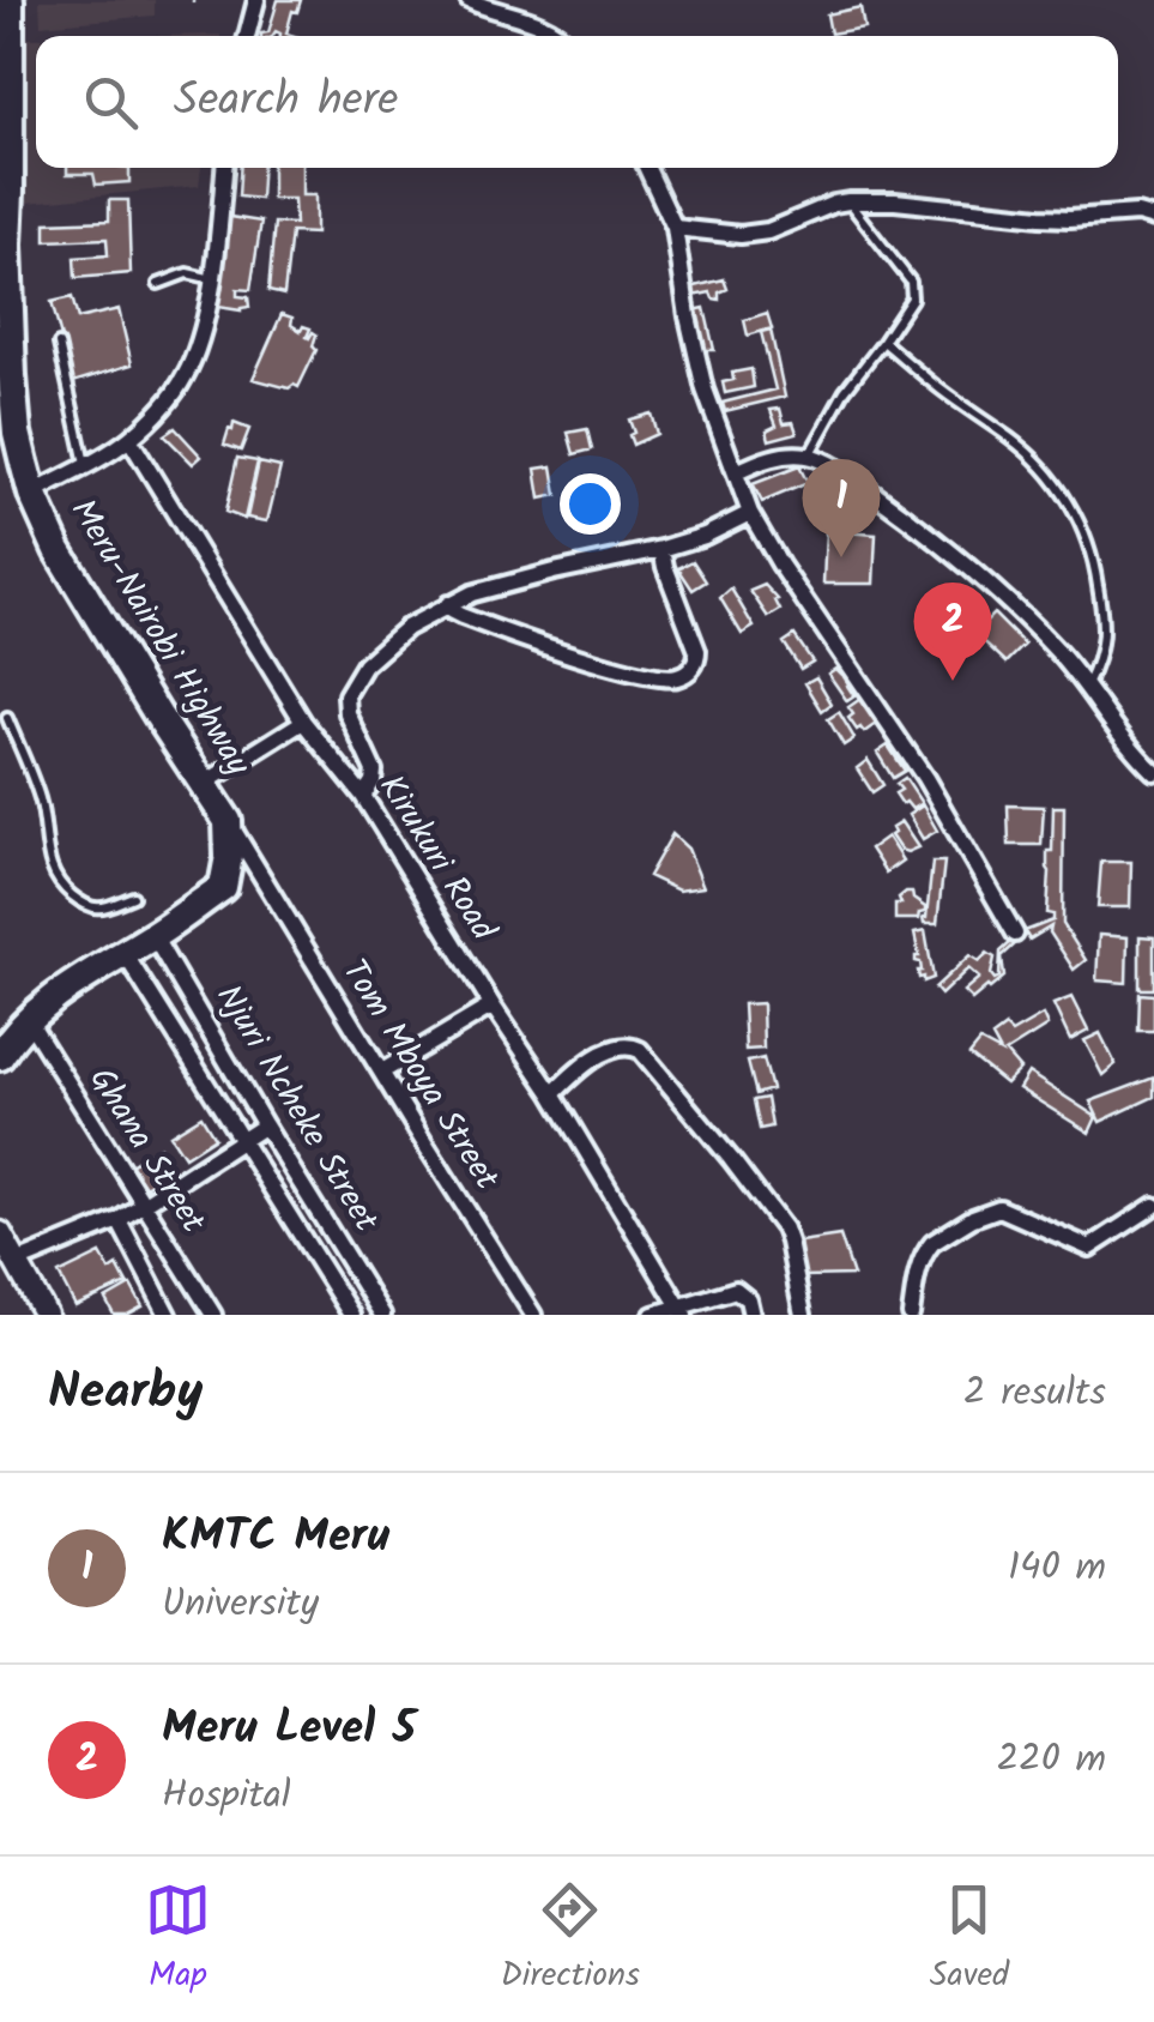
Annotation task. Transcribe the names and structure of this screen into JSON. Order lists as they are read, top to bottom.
{
  "streets": {
    "highway": ["Meru-Nairobi Highway"],
    "street": [
      "Kirukuri Road",
      "Tom Mboya Street",
      "Njuri Ncheke Street",
      "Ghana Street"
    ]
  },
  "crossings": [
    ["Meru-Nairobi Highway", "Tom Mboya Street"]
  ],
  "page": {
    "search": "Search here",
    "pins": ["1", "2"],
    "heading": ["Nearby", "2 results"],
    "list": [
      {
        "mark": "1",
        "name": "KMTC Meru",
        "note": "University",
        "value": "140 m"
      },
      {
        "mark": "2",
        "name": "Meru Level 5",
        "note": "Hospital",
        "value": "220 m"
      }
    ],
    "nav": ["Map", "Directions", "Saved"]
  }
}
